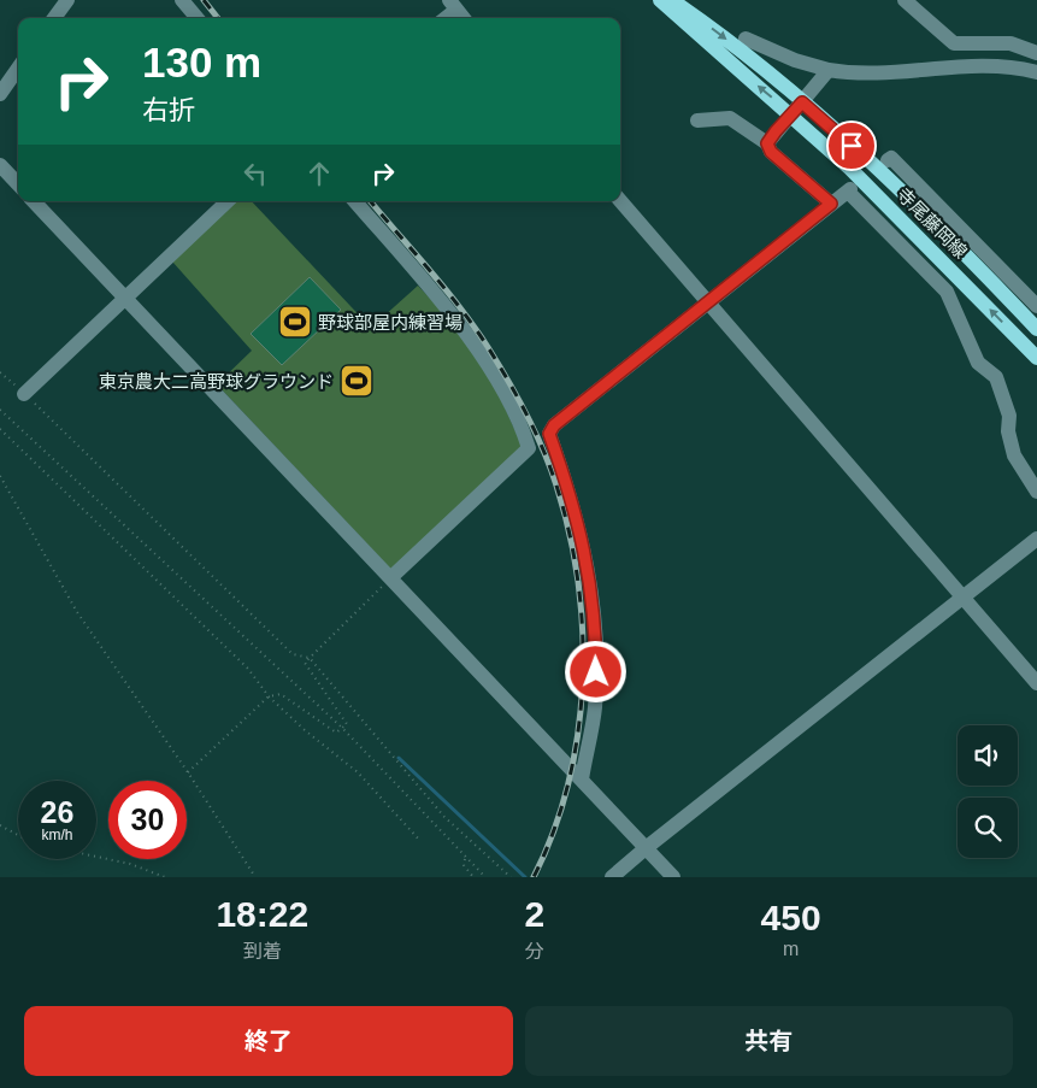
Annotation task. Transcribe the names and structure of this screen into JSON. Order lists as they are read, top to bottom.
{
  "streets": {
    "main road": ["寺尾藤岡線"]
  },
  "places": {
    "sports": ["野球部屋内練習場", "東京農大二高野球グラウンド"]
  },
  "page": {
    "turn": ["130 m", "右折"],
    "speed": "26 km/h",
    "limit": "30",
    "eta": [
      "18:22",
      "到着",
      "2",
      "分",
      "450",
      "m"
    ],
    "buttons": ["終了", "共有"]
  }
}
